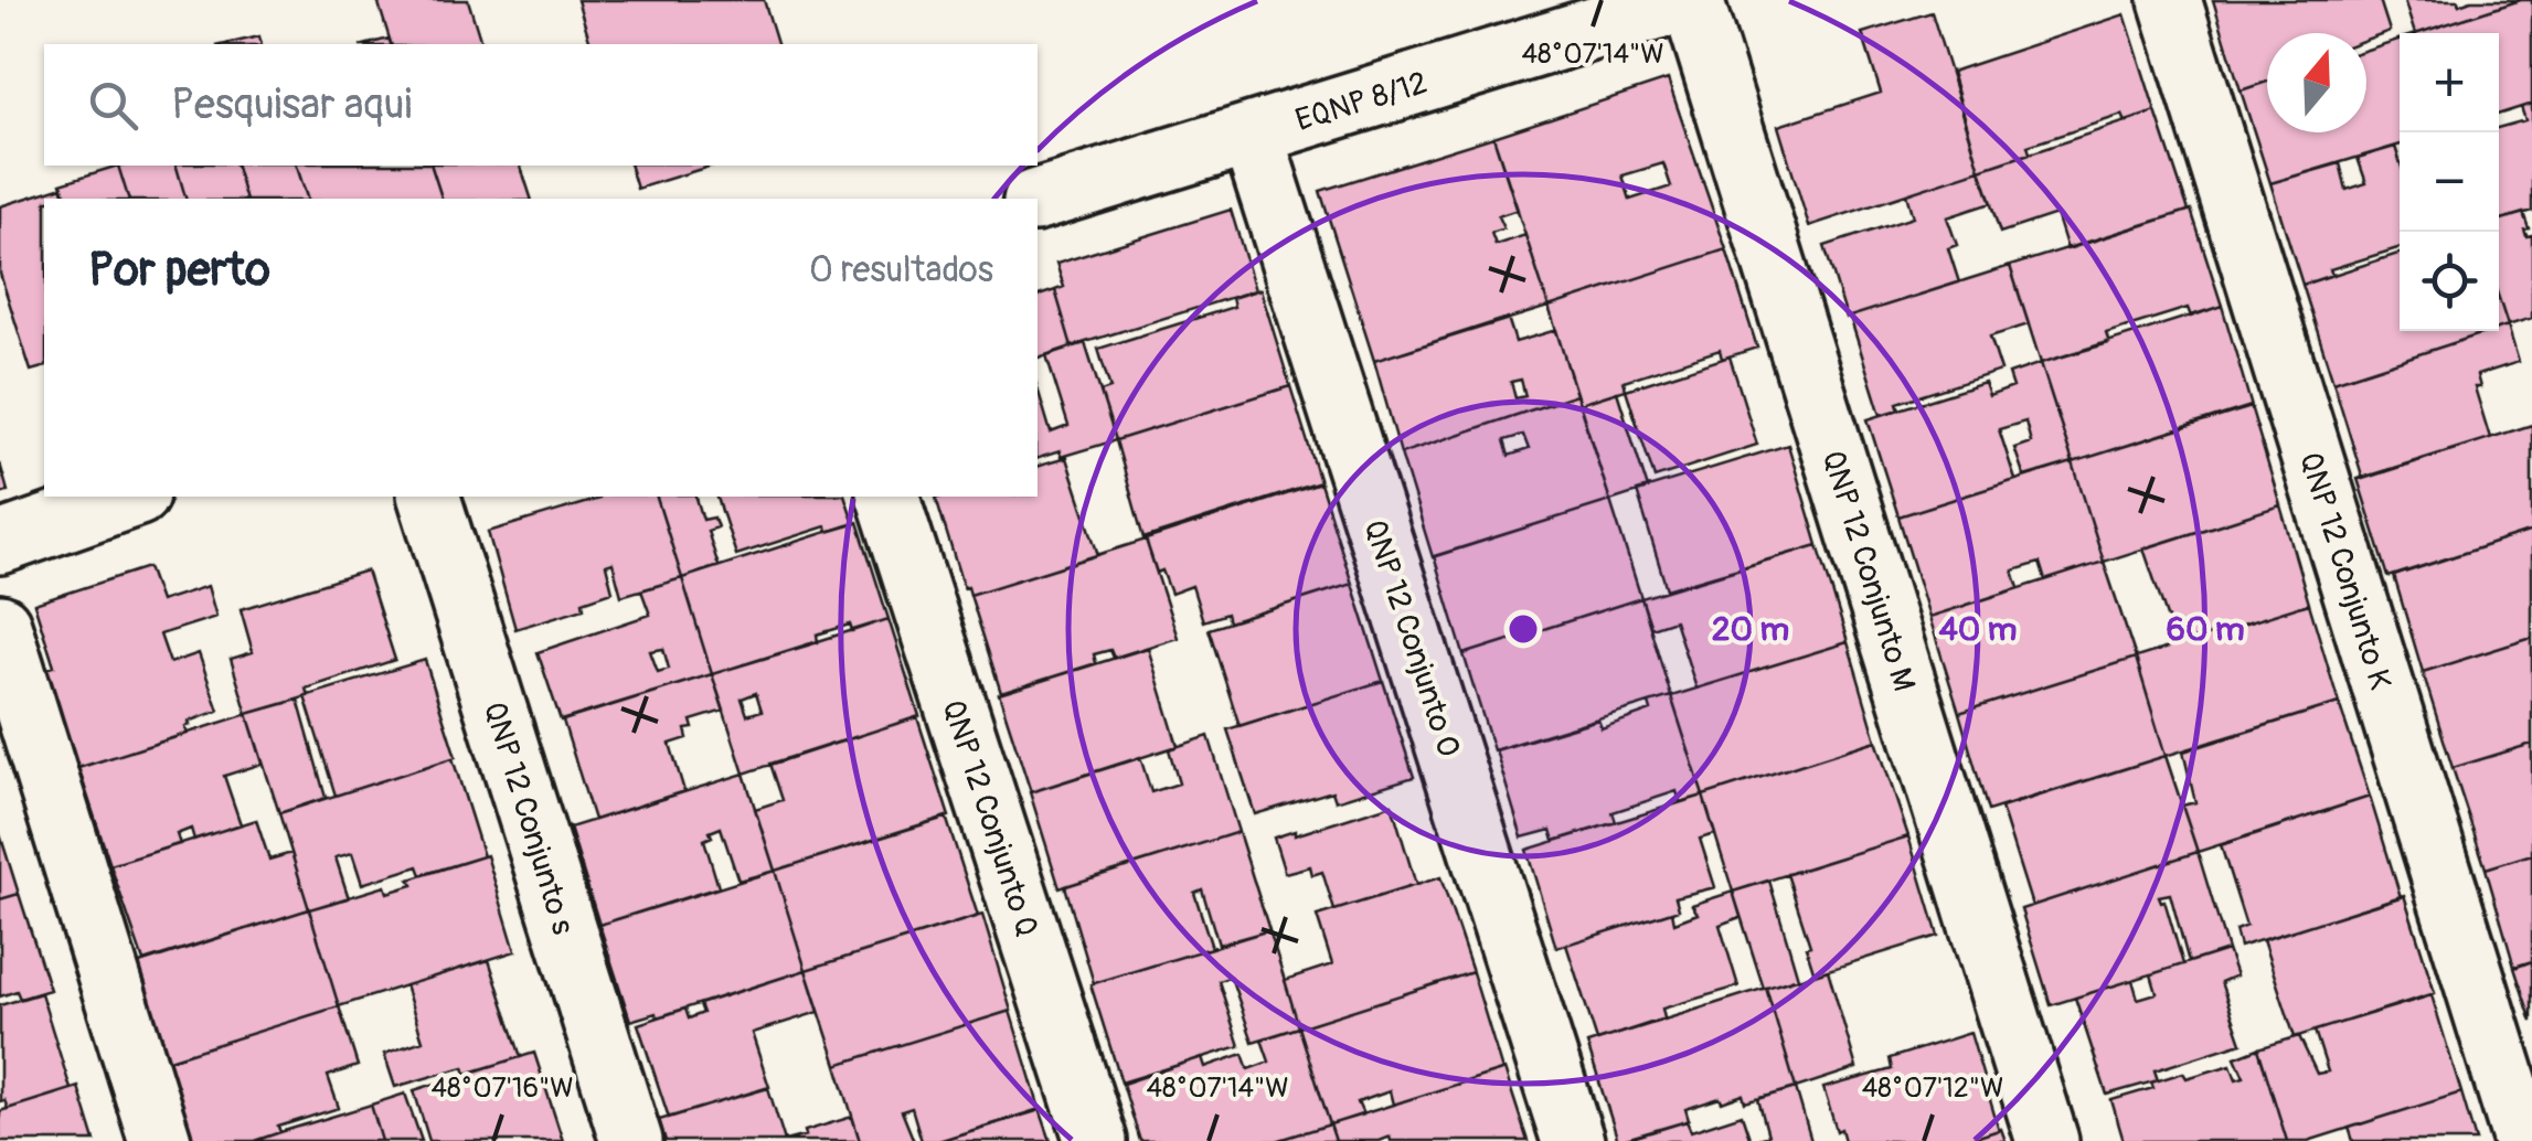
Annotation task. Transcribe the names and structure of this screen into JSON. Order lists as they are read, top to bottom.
{
  "streets": {
    "street": [
      "EQNP 8/12",
      "QNP 12 Conjunto M",
      "QNP 12 Conjunto K",
      "QNP 12 Conjunto O",
      "QNP 12 Conjunto s",
      "QNP 12 Conjunto Q"
    ]
  },
  "crossings": [
    ["EQNP 8/12", "QNP 12 Conjunto M"],
    ["EQNP 8/12", "QNP 12 Conjunto O"]
  ],
  "north": "top",
  "page": {
    "map_buttons": ["+", "−"],
    "search": "Pesquisar aqui",
    "heading": ["Por perto", "0 resultados"]
  },
  "coordinates": ["48°07'14\"W", "48°07'16\"W", "48°07'12\"W"],
  "rings": ["20 m", "40 m", "60 m"]
}
